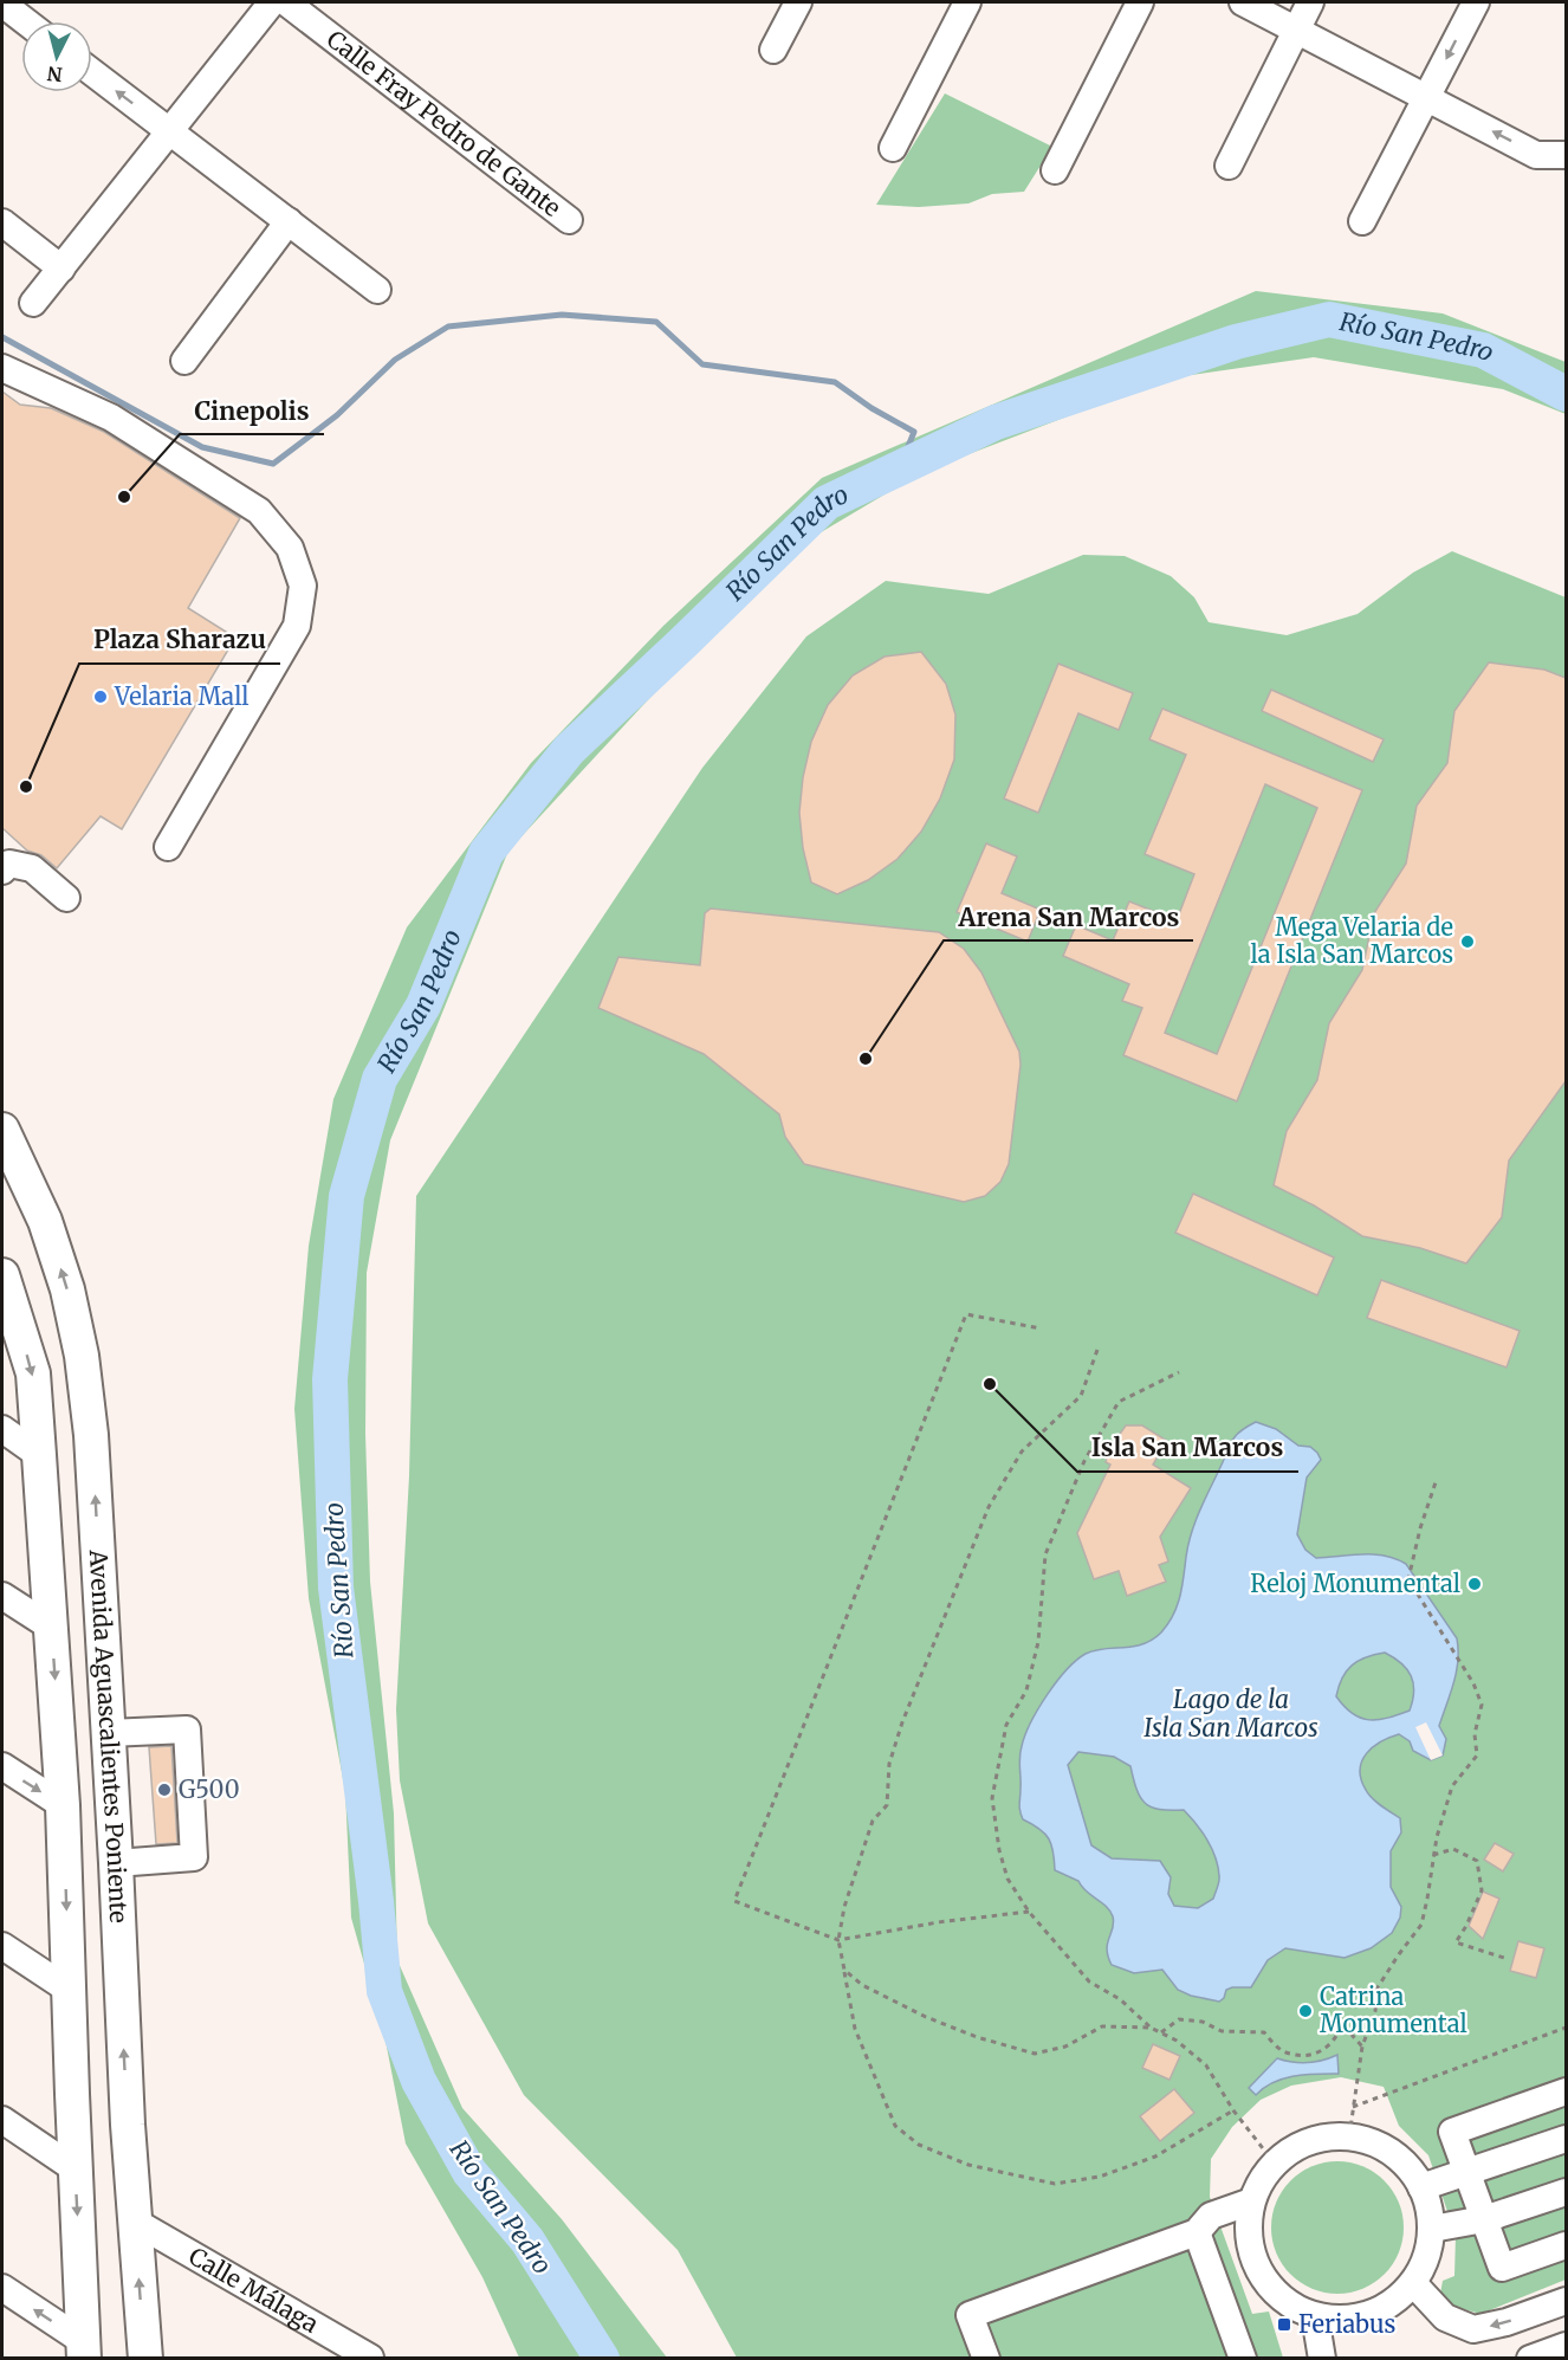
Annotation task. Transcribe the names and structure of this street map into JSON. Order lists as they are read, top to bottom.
{
  "streets": {
    "main road": ["Avenida Aguascalientes Poniente"],
    "street": ["Calle Fray Pedro de Gante", "Calle Málaga"]
  },
  "crossings": [
    ["Avenida Aguascalientes Poniente", "Calle Málaga"]
  ],
  "water": ["Río San Pedro", "Lago de la Isla San Marcos"],
  "places": {
    "other": [
      "Cinepolis",
      "Velaria Mall",
      "Plaza Sharazu",
      "Mega Velaria de la Isla San Marcos",
      "Arena San Marcos",
      "Isla San Marcos",
      "Reloj Monumental",
      "G500",
      "Catrina Monumental"
    ],
    "transit": ["Feriabus"]
  },
  "north": "bottom"
}
